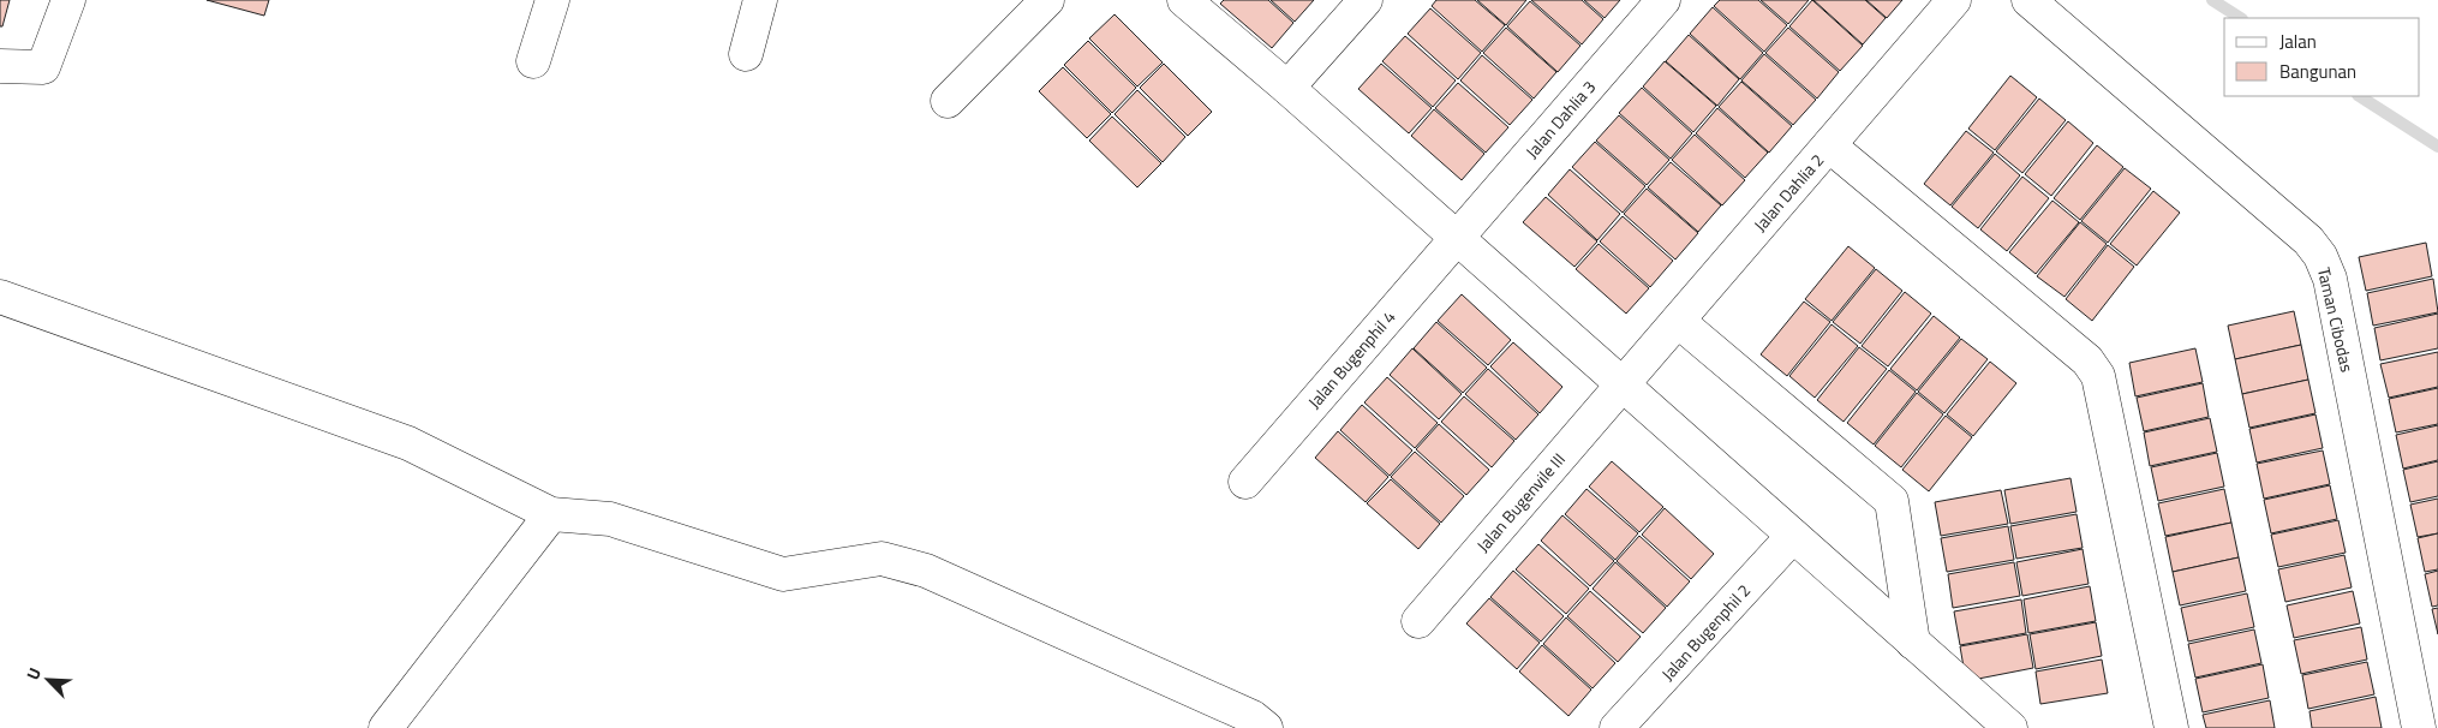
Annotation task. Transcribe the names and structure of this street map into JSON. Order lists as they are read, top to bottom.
{
  "streets": {
    "street": [
      "Jalan Dahlia 3",
      "Jalan Dahlia 2",
      "Taman Cibodas",
      "Jalan Bugenphil 4",
      "Jalan Bugenvile III",
      "Jalan Bugenphil 2"
    ]
  },
  "crossings": [
    ["Jalan Dahlia 3", "Jalan Bugenphil 4"],
    ["Jalan Dahlia 2", "Jalan Bugenvile III"]
  ],
  "legend": ["Jalan", "Bangunan"],
  "north": "top left"
}
